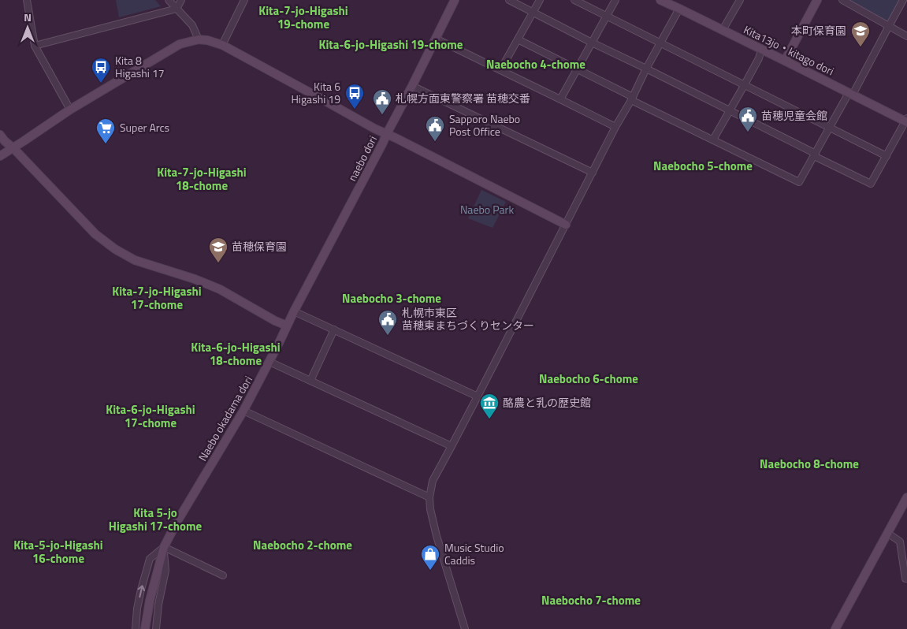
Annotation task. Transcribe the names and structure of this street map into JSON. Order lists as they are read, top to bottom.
{
  "streets": {
    "street": ["Kita13jo・kitago dori", "naebo dori", "Naebo okadama dori"]
  },
  "crossings": [
    ["naebo dori", "Naebo okadama dori"]
  ],
  "districts": [
    "Kita-7-jo-Higashi 19-chome",
    "Kita-6-jo-Higashi 19-chome",
    "Naebocho 4-chome",
    "Naebocho 5-chome",
    "Kita-7-jo-Higashi 18-chome",
    "Kita-7-jo-Higashi 17-chome",
    "Naebocho 3-chome",
    "Kita-6-jo-Higashi 18-chome",
    "Naebocho 6-chome",
    "Kita-6-jo-Higashi 17-chome",
    "Naebocho 8-chome",
    "Kita 5-jo Higashi 17-chome",
    "Kita-5-jo-Higashi 16-chome",
    "Naebocho 2-chome",
    "Naebocho 7-chome"
  ],
  "parks": ["Naebo Park"],
  "places": {
    "school or university": ["本町保育園", "苗穂保育園"],
    "bus stop": ["Kita 8 Higashi 17", "Kita 6 Higashi 19"],
    "public building": [
      "札幌方面東警察署 苗穂交番",
      "苗穂児童会館",
      "Sapporo Naebo Post Office",
      "札幌市東区 苗穂東まちづくりセンター"
    ],
    "supermarket": ["Super Arcs"],
    "museum": ["酪農と乳の歴史館"],
    "shop": ["Music Studio Caddis"]
  },
  "north": "top"
}
